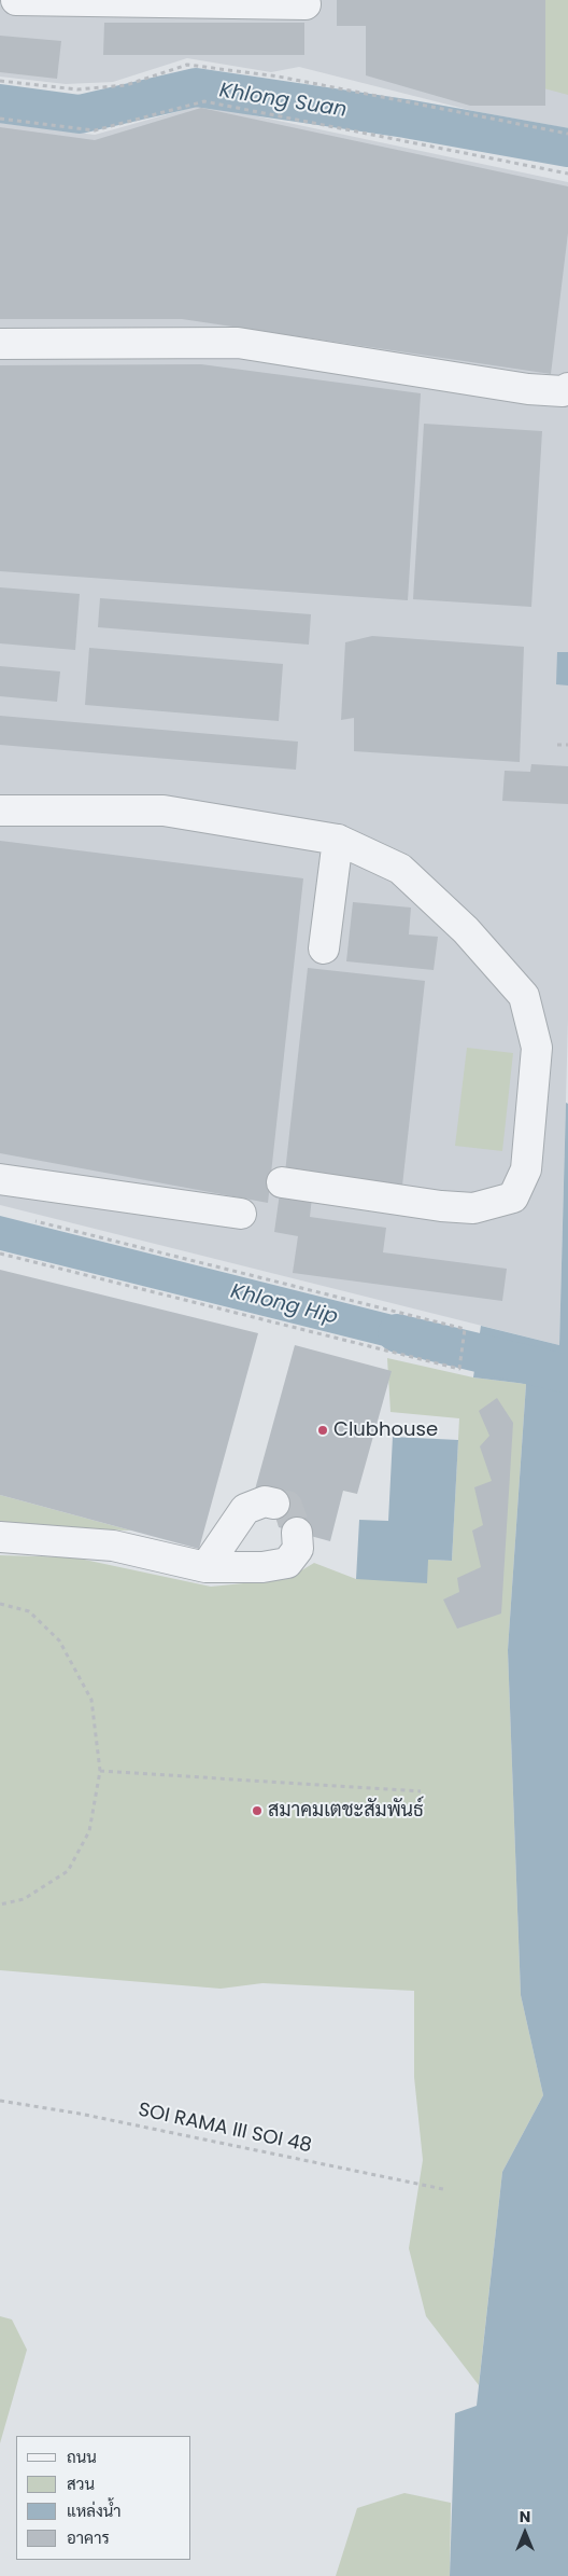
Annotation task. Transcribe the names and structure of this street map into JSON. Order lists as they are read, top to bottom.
{
  "streets": {
    "path": ["SOI RAMA III SOI 48"]
  },
  "water": ["Khlong Suan", "Khlong Hip"],
  "places": ["Clubhouse", "สมาคมเตชะสัมพันธ์"],
  "legend": [
    "ถนน",
    "สวน",
    "แหล่งน้ำ",
    "อาคาร"
  ],
  "north": "top"
}
